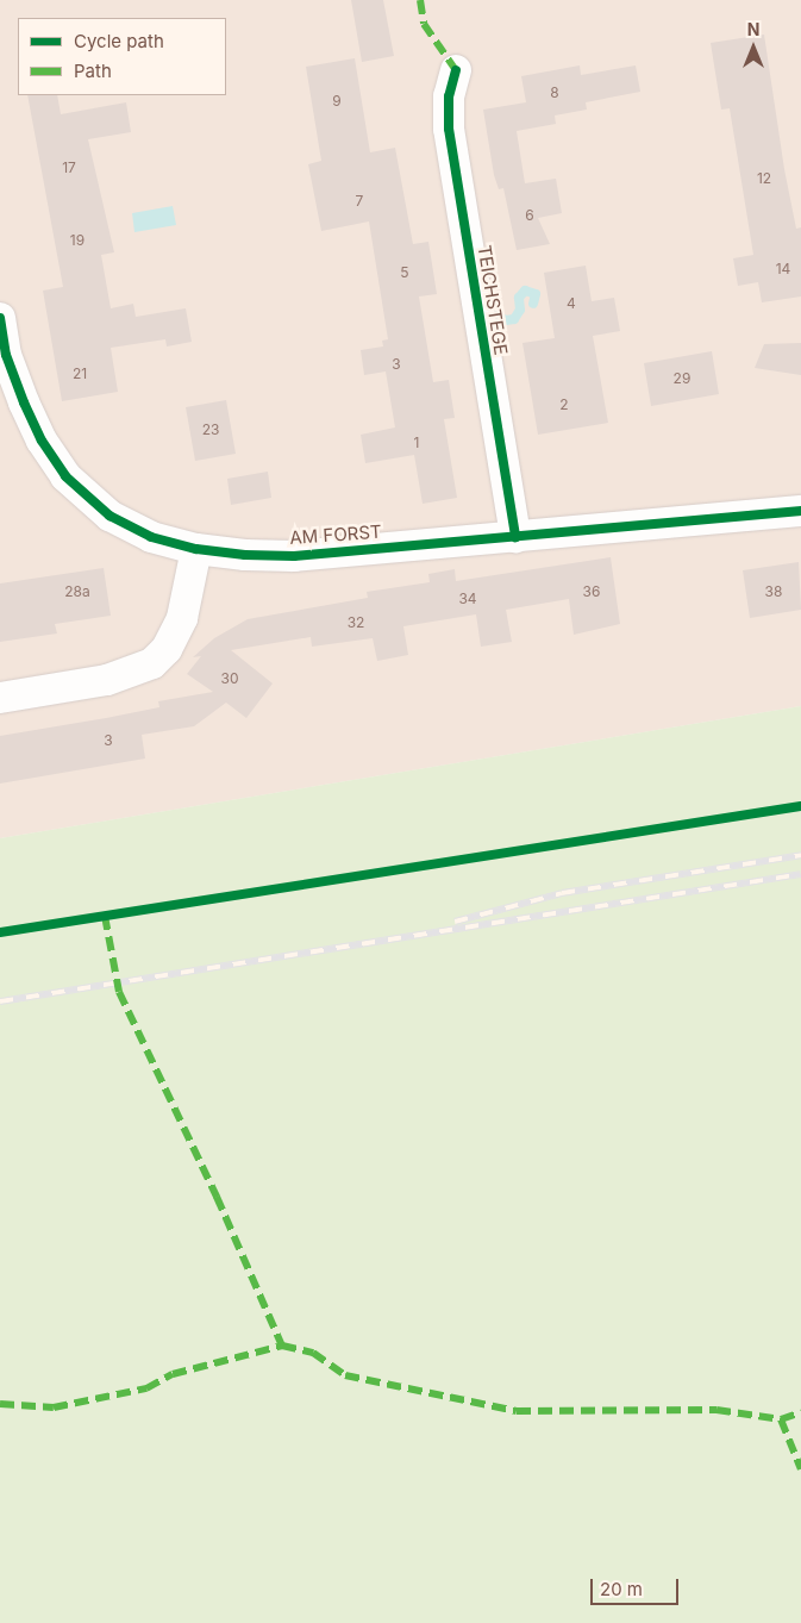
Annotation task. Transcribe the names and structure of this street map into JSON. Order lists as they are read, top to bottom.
{
  "streets": {
    "street": ["TEICHSTEGE", "AM FORST"]
  },
  "crossings": [
    ["TEICHSTEGE", "AM FORST"]
  ],
  "house_numbers": [
    "8",
    "9",
    "17",
    "12",
    "7",
    "6",
    "19",
    "14",
    "5",
    "4",
    "3",
    "21",
    "29",
    "2",
    "23",
    "1",
    "28a",
    "36",
    "38",
    "34",
    "32",
    "30",
    "3"
  ],
  "legend": ["Cycle path", "Path"],
  "scale_bar": "20 m",
  "north": "top"
}
